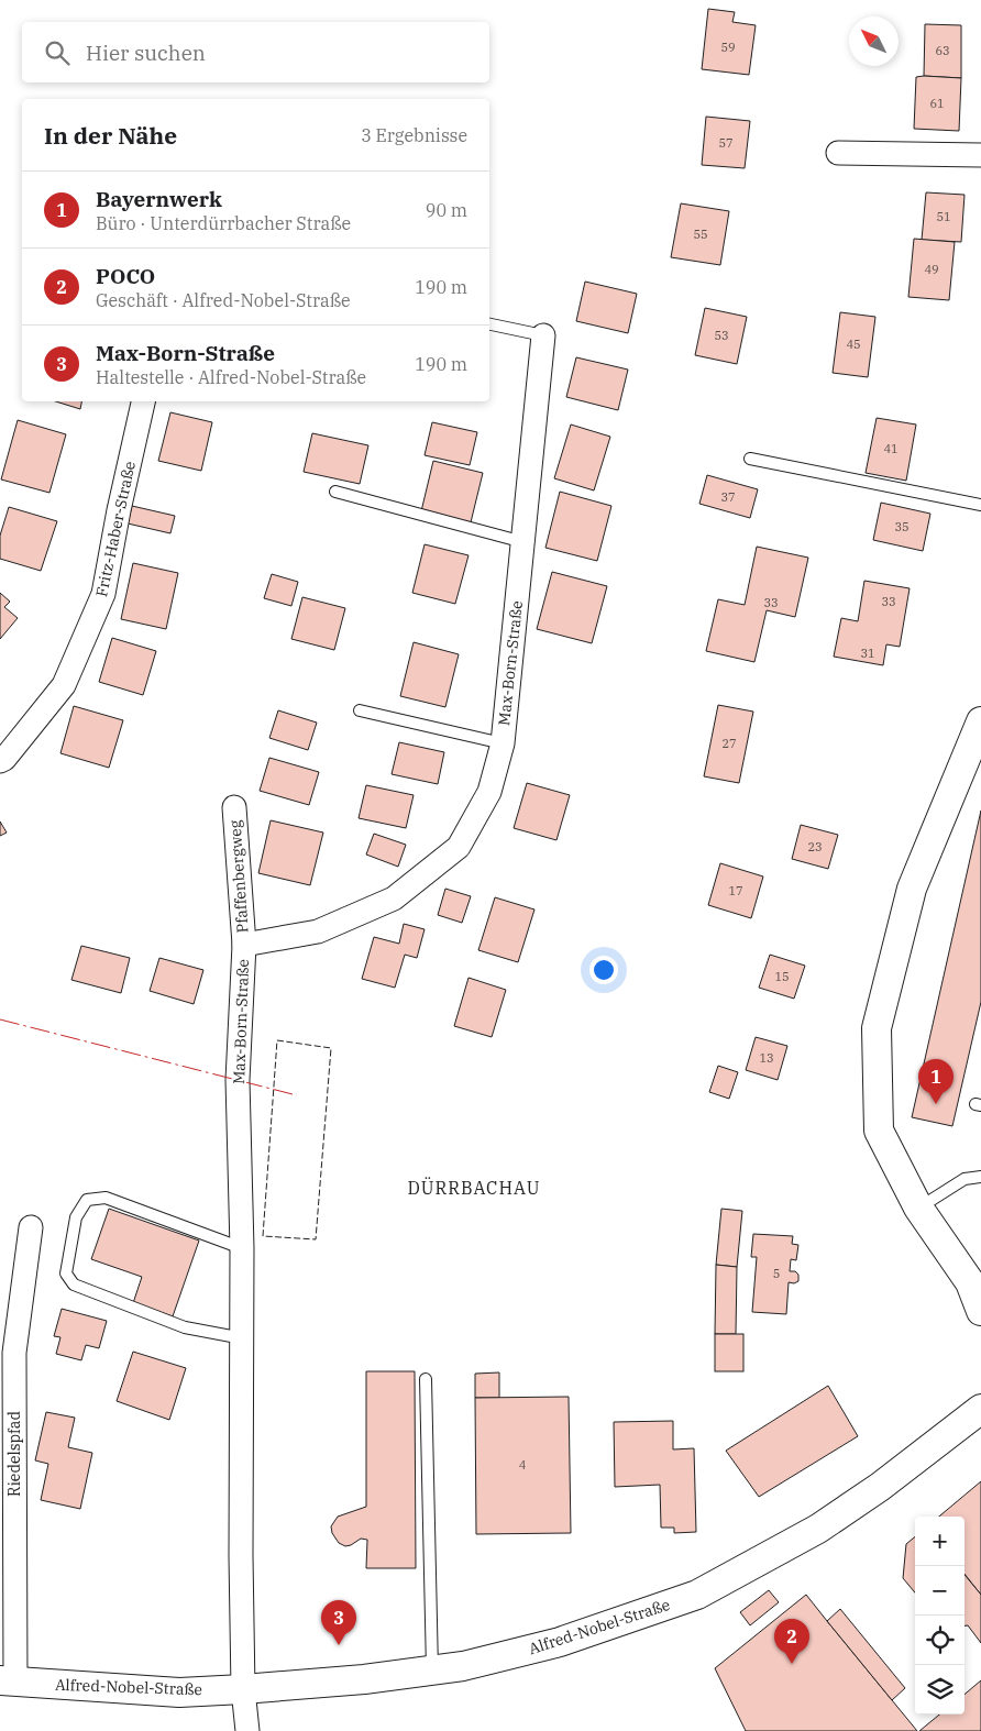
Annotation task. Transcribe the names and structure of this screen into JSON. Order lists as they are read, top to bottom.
{
  "streets": {
    "street": [
      "Fritz-Haber-Straße",
      "Max-Born-Straße",
      "Pfaffenbergweg",
      "Riedelspfad",
      "Alfred-Nobel-Straße"
    ]
  },
  "crossings": [
    ["Max-Born-Straße", "Pfaffenbergweg"],
    ["Max-Born-Straße", "Alfred-Nobel-Straße"],
    ["Riedelspfad", "Alfred-Nobel-Straße"]
  ],
  "districts": ["DÜRRBACHAU"],
  "house_numbers": [
    "59",
    "63",
    "61",
    "57",
    "51",
    "55",
    "49",
    "53",
    "45",
    "41",
    "37",
    "35",
    "33",
    "33",
    "31",
    "27",
    "23",
    "17",
    "15",
    "13",
    "5",
    "4"
  ],
  "north": "top left",
  "page": {
    "search": "Hier suchen",
    "heading": ["In der Nähe", "3 Ergebnisse"],
    "list": [
      {
        "mark": "1",
        "name": "Bayernwerk",
        "note": "Büro · Unterdürrbacher Straße",
        "value": "90 m"
      },
      {
        "mark": "2",
        "name": "POCO",
        "note": "Geschäft · Alfred-Nobel-Straße",
        "value": "190 m"
      },
      {
        "mark": "3",
        "name": "Max-Born-Straße",
        "note": "Haltestelle · Alfred-Nobel-Straße",
        "value": "190 m"
      }
    ],
    "pins": ["1", "3", "2"],
    "map_buttons": ["+", "−"]
  }
}
